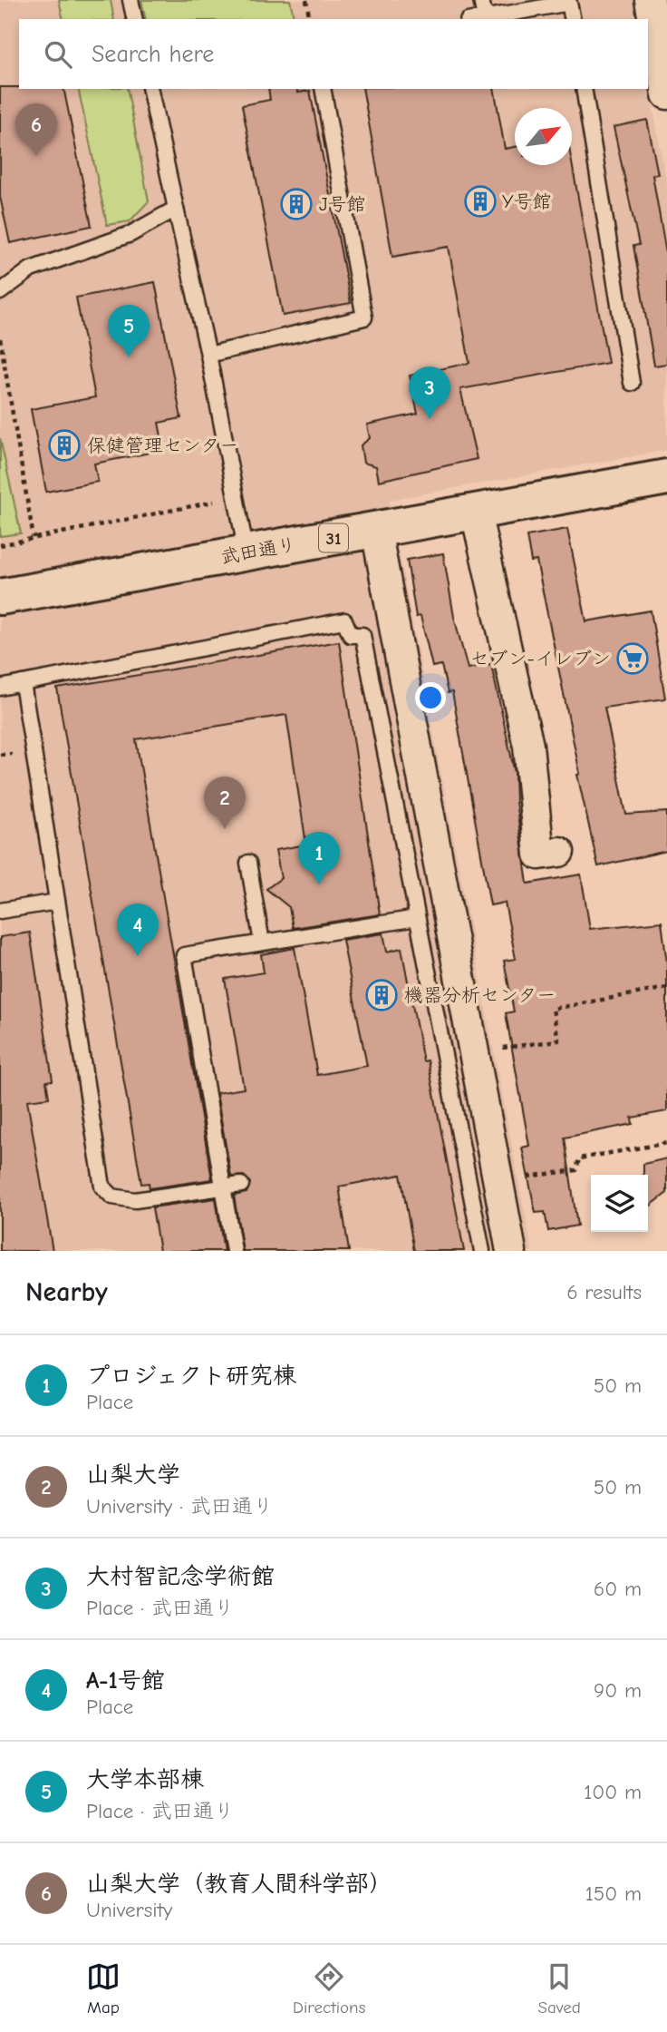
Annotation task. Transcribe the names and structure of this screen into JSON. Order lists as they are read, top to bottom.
{
  "streets": {
    "main road": ["31", "武田通り"]
  },
  "places": {
    "building": [
      "Y号館",
      "J号館",
      "保健管理センター",
      "機器分析センター"
    ],
    "supermarket": ["セブン-イレブン"]
  },
  "north": "top right",
  "page": {
    "search": "Search here",
    "pins": [
      "6",
      "5",
      "3",
      "2",
      "1",
      "4"
    ],
    "heading": ["Nearby", "6 results"],
    "list": [
      {
        "mark": "1",
        "name": "プロジェクト研究棟",
        "note": "Place",
        "value": "50 m"
      },
      {
        "mark": "2",
        "name": "山梨大学",
        "note": "University · 武田通り",
        "value": "50 m"
      },
      {
        "mark": "3",
        "name": "大村智記念学術館",
        "note": "Place · 武田通り",
        "value": "60 m"
      },
      {
        "mark": "4",
        "name": "A-1号館",
        "note": "Place",
        "value": "90 m"
      },
      {
        "mark": "5",
        "name": "大学本部棟",
        "note": "Place · 武田通り",
        "value": "100 m"
      },
      {
        "mark": "6",
        "name": "山梨大学（教育人間科学部）",
        "note": "University",
        "value": "150 m"
      }
    ],
    "nav": ["Map", "Directions", "Saved"]
  }
}
